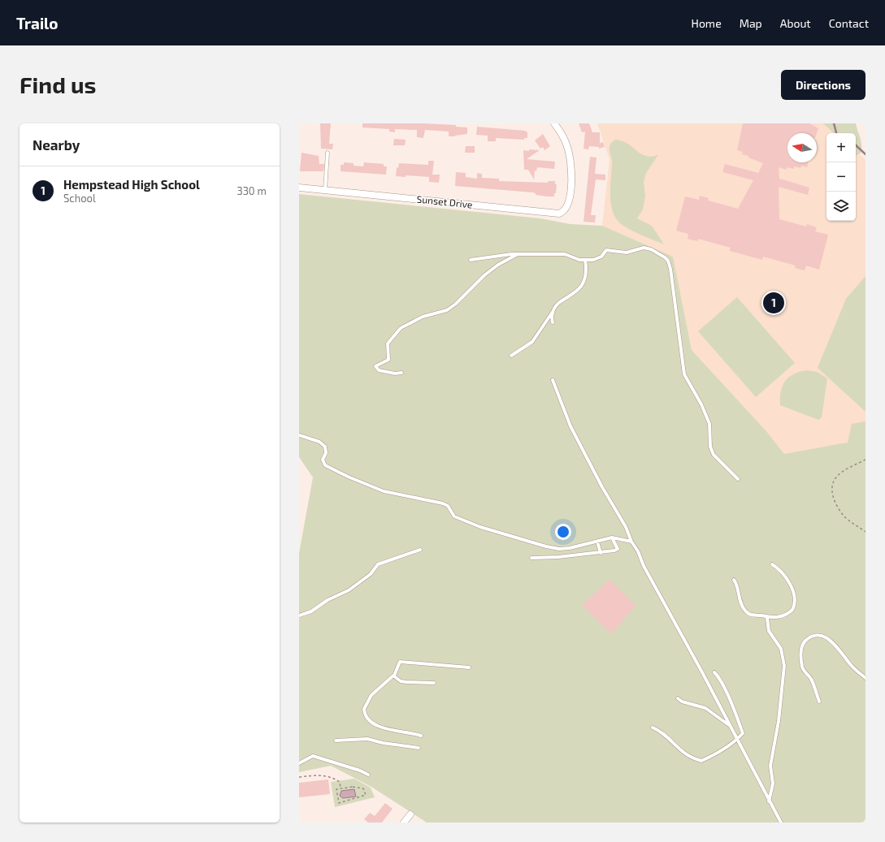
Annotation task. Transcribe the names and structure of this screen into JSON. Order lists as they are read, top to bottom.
{
  "streets": {
    "street": ["Sunset Drive"]
  },
  "north": "left",
  "page": {
    "header": "Trailo",
    "nav": [
      "Home",
      "Map",
      "About",
      "Contact"
    ],
    "buttons": "Directions",
    "title": "Find us",
    "heading": "Nearby",
    "map_buttons": ["+", "−"],
    "list": [
      {
        "mark": "1",
        "name": "Hempstead High School",
        "note": "School",
        "value": "330 m"
      }
    ],
    "pins": "1"
  }
}
